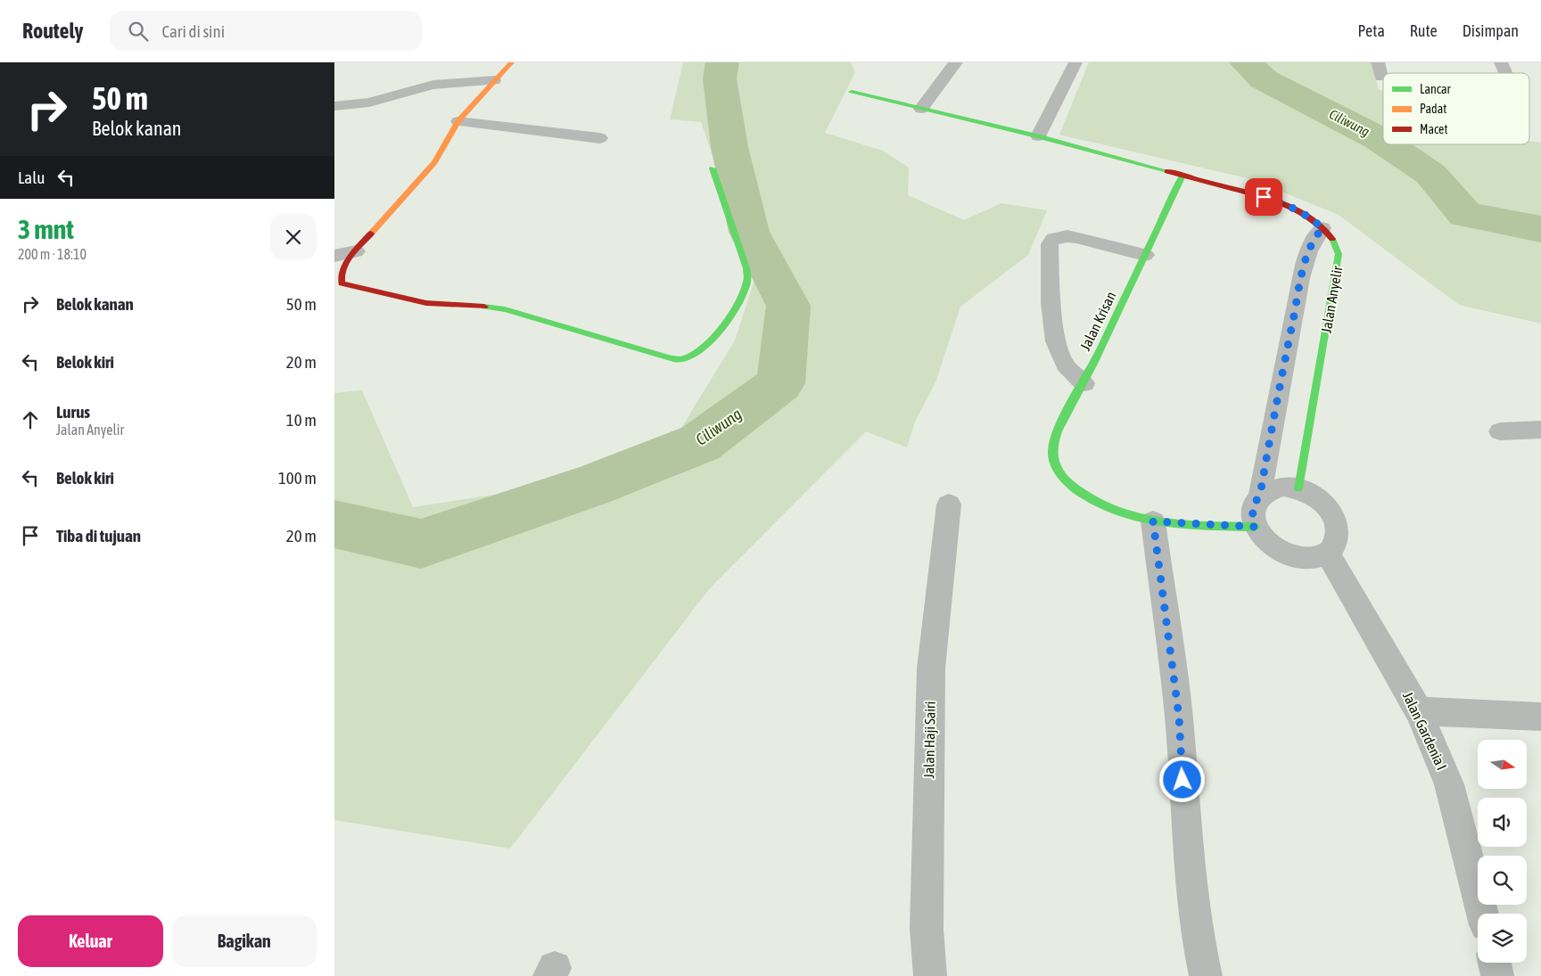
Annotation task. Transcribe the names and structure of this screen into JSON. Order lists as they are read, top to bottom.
{
  "streets": {
    "street": [
      "Jalan Anyelir",
      "Jalan Krisan",
      "Jalan Gardenia I",
      "Jalan Haji Sairi"
    ]
  },
  "crossings": [
    ["Jalan Anyelir", "Jalan Krisan"],
    ["Jalan Anyelir", "Jalan Gardenia I"]
  ],
  "water": ["Ciliwung"],
  "legend": ["Lancar", "Padat", "Macet"],
  "north": "right",
  "page": {
    "header": "Routely",
    "search": "Cari di sini",
    "nav": ["Peta", "Rute", "Disimpan"],
    "turn": ["50 m", "Belok kanan"],
    "then": "Lalu",
    "heading": ["3 mnt", "200 m · 18:10"],
    "list": [
      {
        "name": "Belok kanan",
        "value": "50 m"
      },
      {
        "name": "Belok kiri",
        "value": "20 m"
      },
      {
        "name": "Lurus",
        "note": "Jalan Anyelir",
        "value": "10 m"
      },
      {
        "name": "Belok kiri",
        "value": "100 m"
      },
      {
        "name": "Tiba di tujuan",
        "value": "20 m"
      }
    ],
    "buttons": ["Keluar", "Bagikan"]
  }
}
